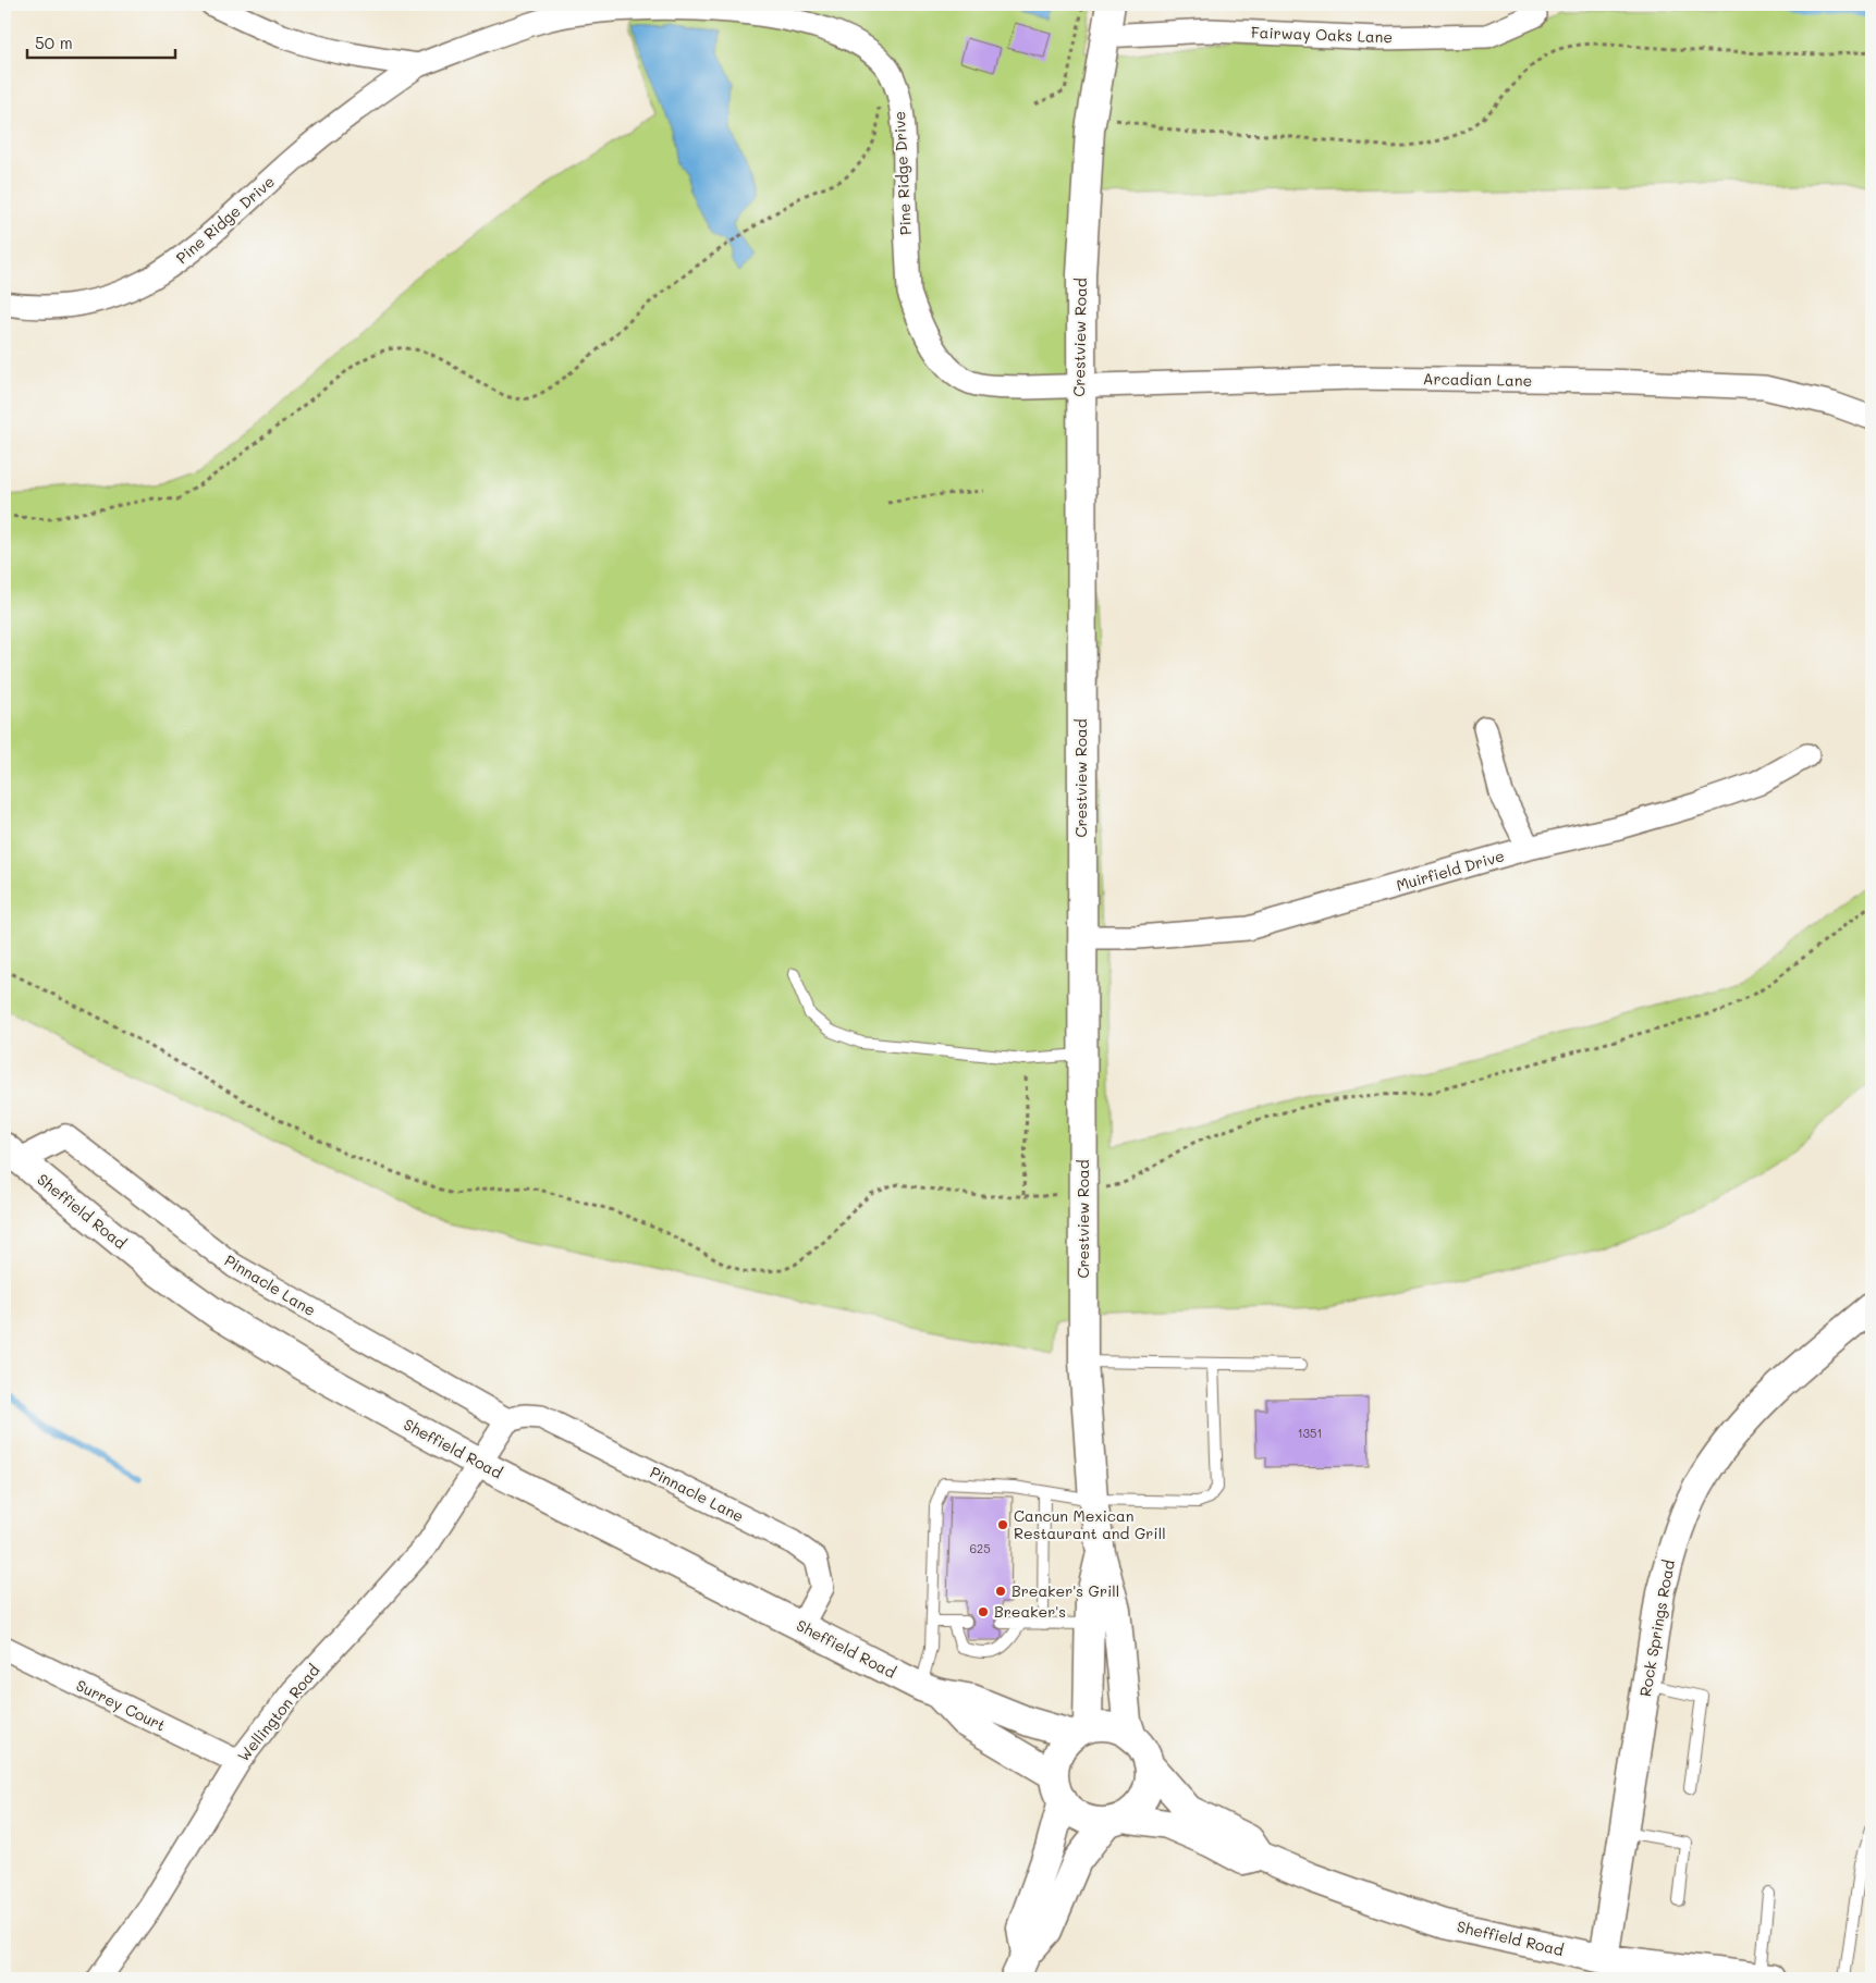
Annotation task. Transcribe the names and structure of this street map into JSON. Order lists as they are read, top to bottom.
{
  "streets": {
    "street": [
      "Fairway Oaks Lane",
      "Pine Ridge Drive",
      "Crestview Road",
      "Arcadian Lane",
      "Muirfield Drive",
      "Sheffield Road",
      "Pinnacle Lane",
      "Rock Springs Road",
      "Surrey Court",
      "Wellington Road"
    ]
  },
  "crossings": [
    ["Fairway Oaks Lane", "Crestview Road"],
    ["Pine Ridge Drive", "Crestview Road"],
    ["Pine Ridge Drive", "Arcadian Lane"],
    ["Crestview Road", "Arcadian Lane"],
    ["Crestview Road", "Muirfield Drive"],
    ["Crestview Road", "Sheffield Road"],
    ["Sheffield Road", "Pinnacle Lane"],
    ["Sheffield Road", "Rock Springs Road"],
    ["Sheffield Road", "Wellington Road"],
    ["Surrey Court", "Wellington Road"]
  ],
  "places": ["Cancun Mexican Restaurant and Grill", "Breaker's Grill", "Breaker's"],
  "house_numbers": ["1351", "625"],
  "scale_bar": "50 m"
}
